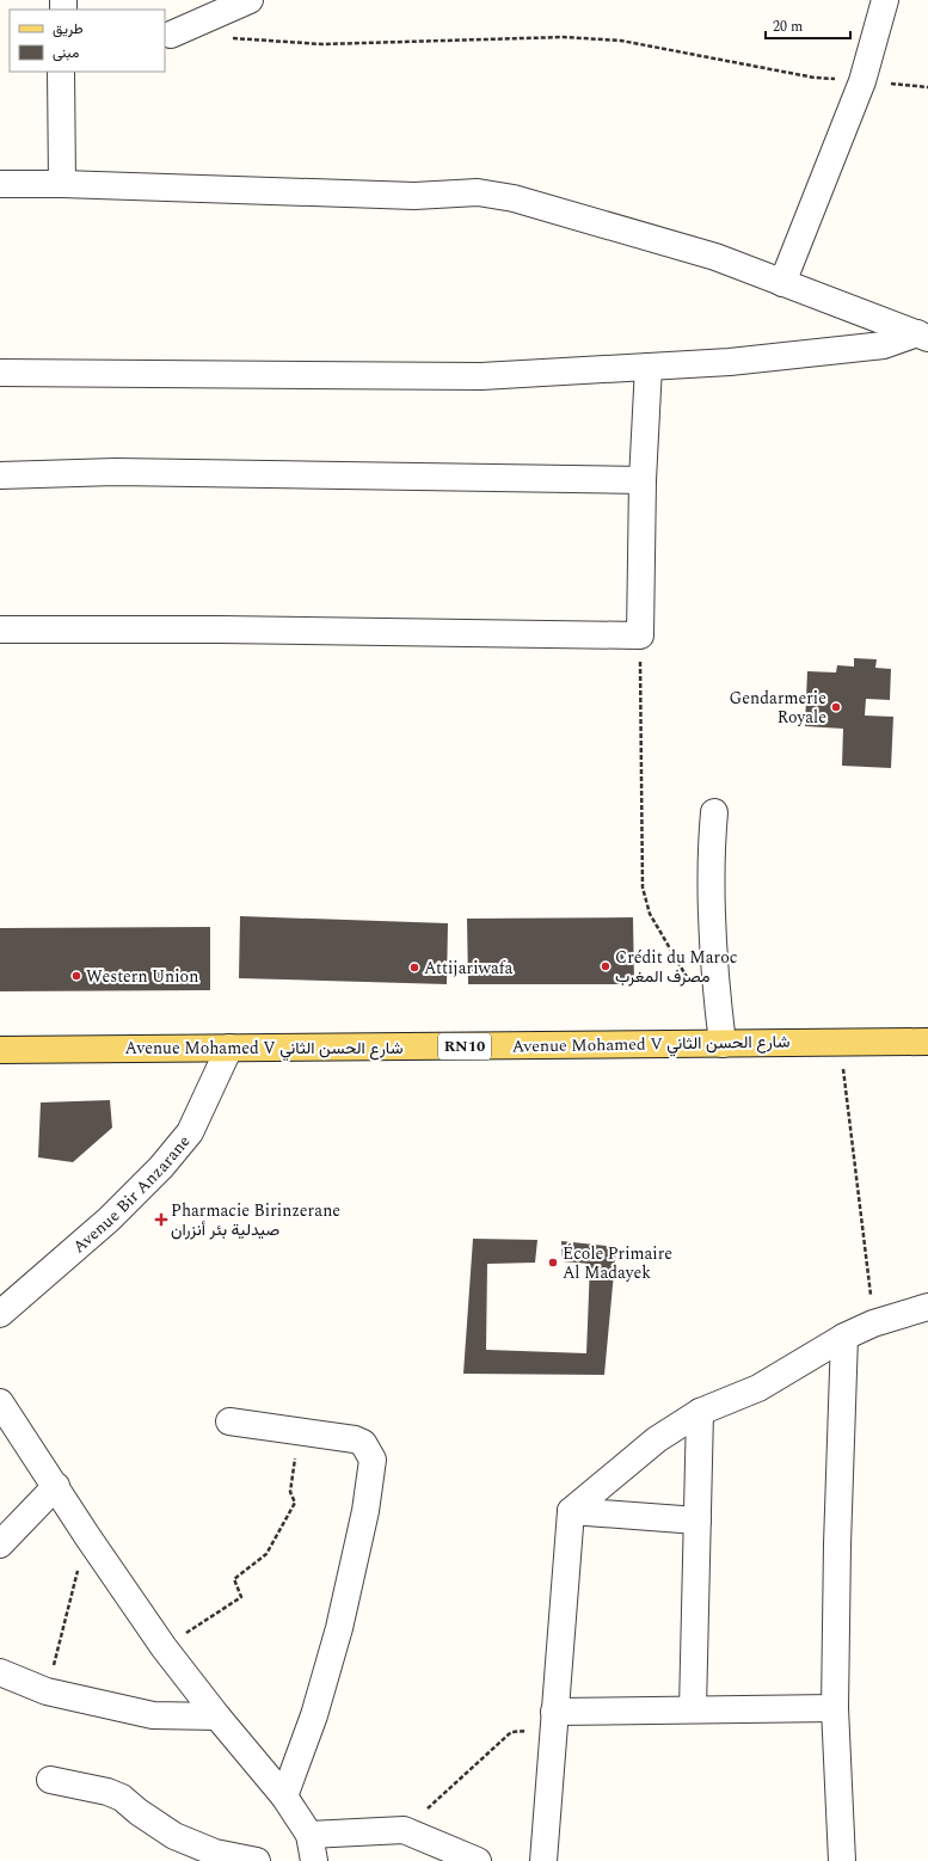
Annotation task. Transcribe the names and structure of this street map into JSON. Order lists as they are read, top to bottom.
{
  "streets": {
    "main road": ["Avenue Mohamed V شارع الحسن الثاني", "RN10"],
    "street": ["Avenue Bir Anzarane"]
  },
  "crossings": [
    ["Avenue Mohamed V شارع الحسن الثاني", "Avenue Bir Anzarane"]
  ],
  "places": {
    "other": [
      "Gendarmerie Royale",
      "Crédit du Maroc مصرف المغرب",
      "Attijariwafa",
      "Western Union",
      "École Primaire Al Madayek"
    ],
    "health": ["Pharmacie Birinzerane صيدلية بئر أنزران"]
  },
  "legend": ["طريق", "مبنى"],
  "scale_bar": "20 m"
}
